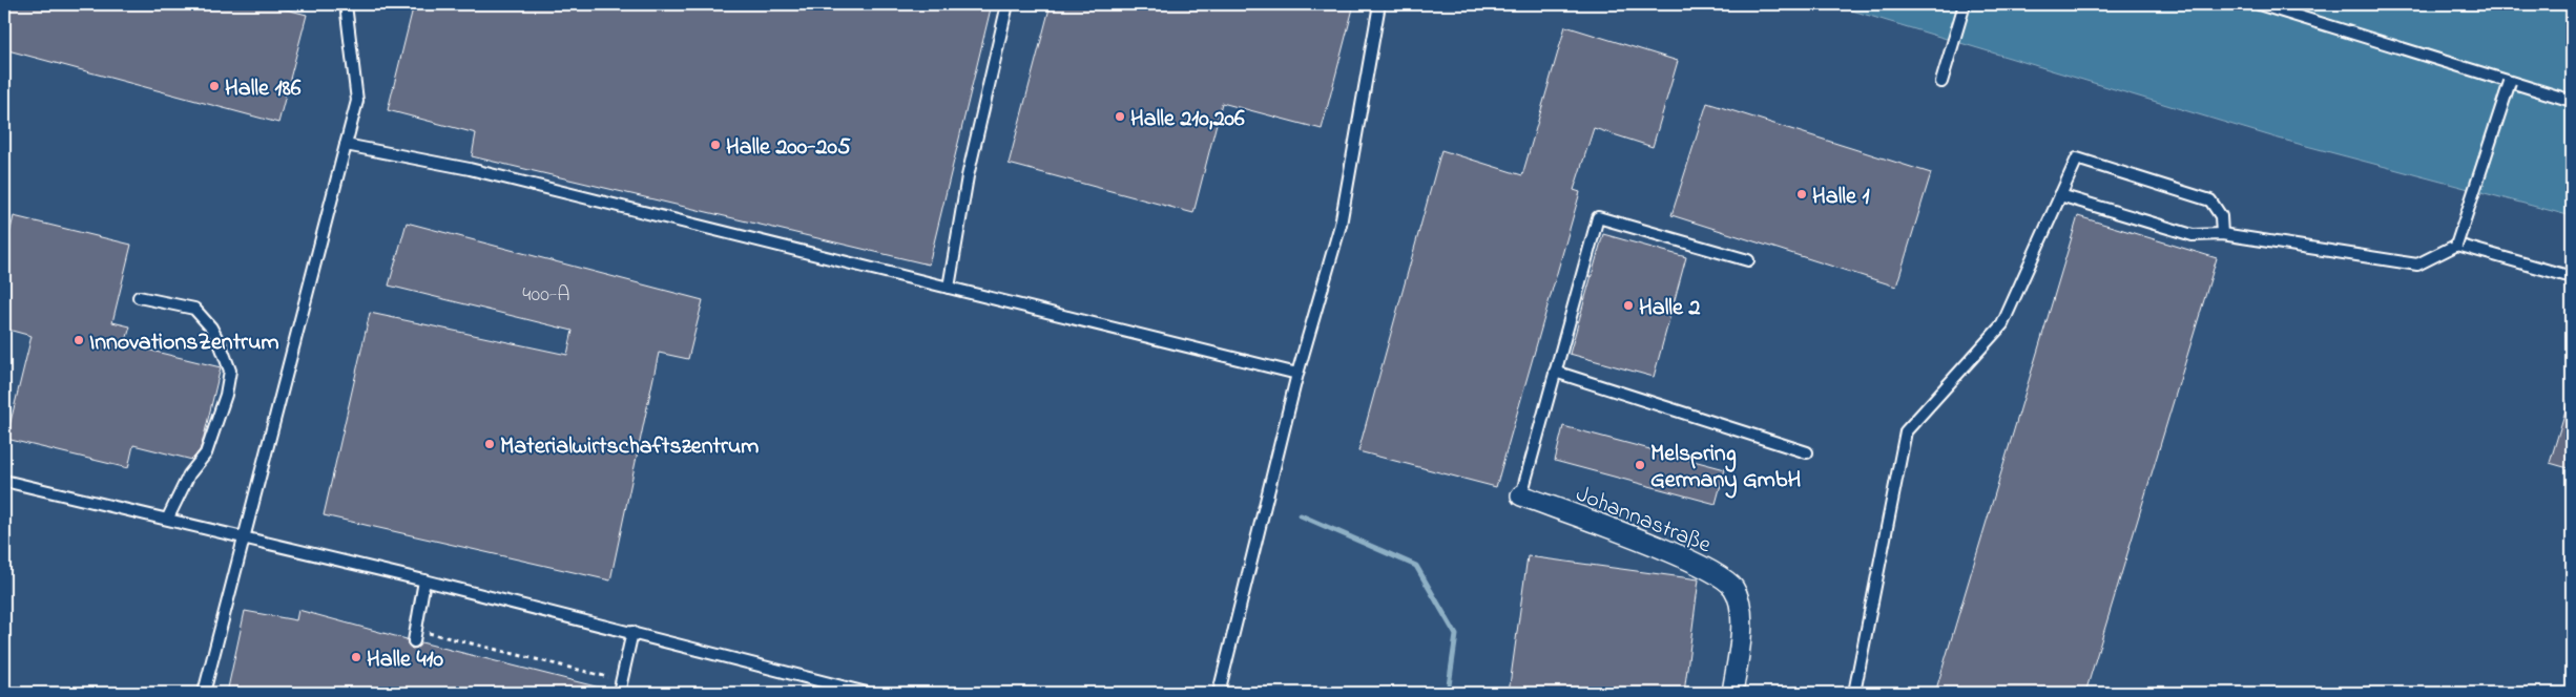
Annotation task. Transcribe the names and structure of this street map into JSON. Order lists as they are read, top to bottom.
{
  "streets": {
    "street": ["Johannastraße"]
  },
  "places": [
    "Halle 186",
    "Halle 210,206",
    "Halle 200-205",
    "Halle 1",
    "Halle 2",
    "InnovationsZentrum",
    "Materialwirtschaftszentrum",
    "Melspring Germany GmbH",
    "Halle 410"
  ],
  "house_numbers": ["400-A"]
}
